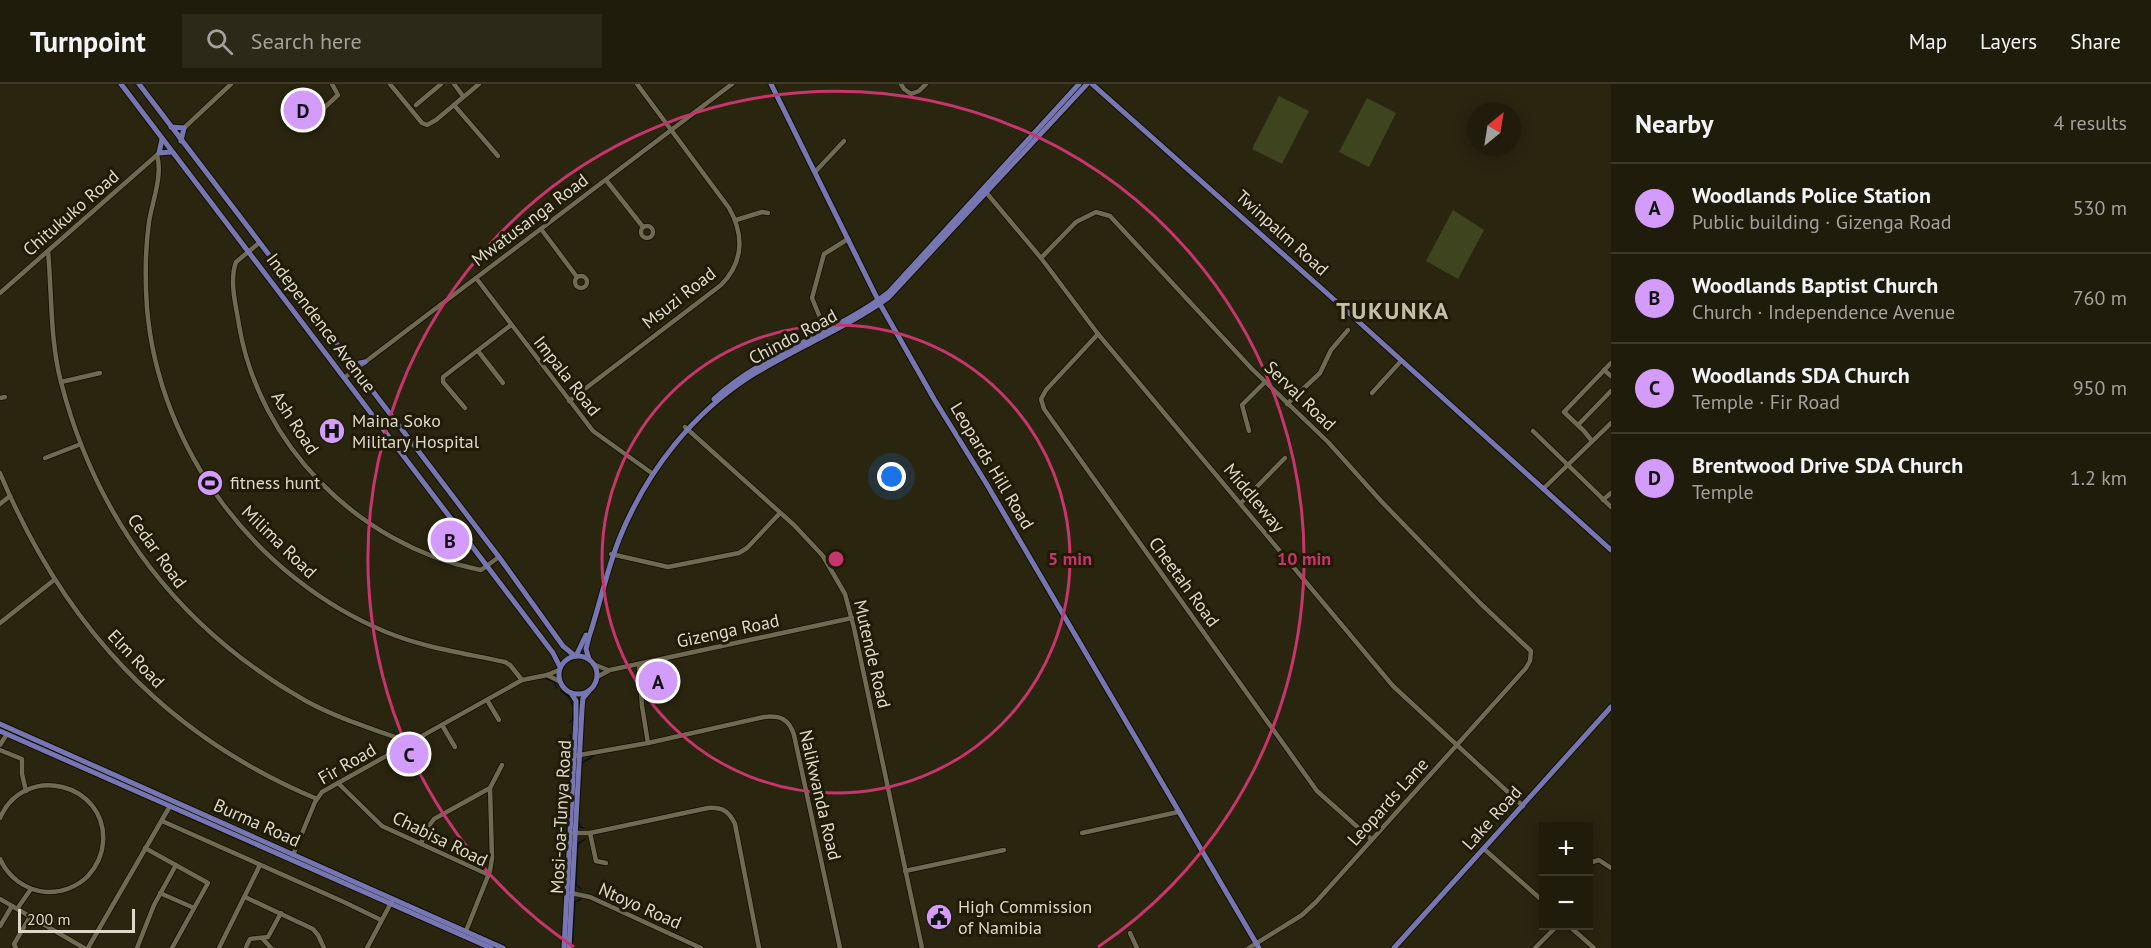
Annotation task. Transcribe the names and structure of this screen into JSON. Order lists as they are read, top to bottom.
{
  "streets": {
    "main road": [
      "Twinpalm Road",
      "Independence Avenue",
      "Chindo Road",
      "Leopards Hill Road",
      "Mosi-oa-Tunya Road",
      "Lake Road",
      "Burma Road"
    ],
    "street": [
      "Chitukuko Road",
      "Mwatusanga Road",
      "Msuzi Road",
      "Impala Road",
      "Serval Road",
      "Ash Road",
      "Middleway",
      "Milima Road",
      "Cedar Road",
      "Cheetah Road",
      "Gizenga Road",
      "Mutende Road",
      "Elm Road",
      "Fir Road",
      "Nalikwanda Road",
      "Leopards Lane",
      "Chabisa Road",
      "Ntoyo Road"
    ]
  },
  "crossings": [
    ["Chitukuko Road", "Milima Road"],
    ["Chitukuko Road", "Cedar Road"],
    ["Mwatusanga Road", "Msuzi Road"],
    ["Mwatusanga Road", "Independence Avenue"],
    ["Mwatusanga Road", "Impala Road"],
    ["Msuzi Road", "Impala Road"],
    ["Independence Avenue", "Chindo Road"],
    ["Independence Avenue", "Ash Road"],
    ["Independence Avenue", "Gizenga Road"],
    ["Independence Avenue", "Fir Road"],
    ["Independence Avenue", "Mosi-oa-Tunya Road"],
    ["Chindo Road", "Impala Road"],
    ["Chindo Road", "Leopards Hill Road"],
    ["Chindo Road", "Middleway"],
    ["Chindo Road", "Gizenga Road"],
    ["Chindo Road", "Mutende Road"],
    ["Chindo Road", "Fir Road"],
    ["Chindo Road", "Mosi-oa-Tunya Road"],
    ["Serval Road", "Middleway"],
    ["Serval Road", "Leopards Lane"],
    ["Leopards Hill Road", "Leopards Lane"],
    ["Middleway", "Cheetah Road"],
    ["Middleway", "Leopards Lane"],
    ["Middleway", "Lake Road"],
    ["Milima Road", "Fir Road"],
    ["Cedar Road", "Fir Road"],
    ["Cheetah Road", "Leopards Lane"],
    ["Gizenga Road", "Mutende Road"],
    ["Gizenga Road", "Fir Road"],
    ["Gizenga Road", "Mosi-oa-Tunya Road"],
    ["Elm Road", "Fir Road"],
    ["Fir Road", "Mosi-oa-Tunya Road"],
    ["Fir Road", "Burma Road"],
    ["Fir Road", "Chabisa Road"],
    ["Nalikwanda Road", "Mosi-oa-Tunya Road"],
    ["Mosi-oa-Tunya Road", "Ntoyo Road"],
    ["Burma Road", "Chabisa Road"]
  ],
  "districts": ["TUKUNKA"],
  "places": {
    "hospital": ["Maina Soko Military Hospital"],
    "sports": ["fitness hunt"],
    "public building": ["High Commission of Namibia"]
  },
  "scale_bar": "200 m",
  "north": "top right",
  "page": {
    "header": "Turnpoint",
    "search": "Search here",
    "nav": ["Map", "Layers", "Share"],
    "heading": ["Nearby", "4 results"],
    "pins": [
      "D",
      "B",
      "A",
      "C"
    ],
    "list": [
      {
        "mark": "A",
        "name": "Woodlands Police Station",
        "note": "Public building · Gizenga Road",
        "value": "530 m"
      },
      {
        "mark": "B",
        "name": "Woodlands Baptist Church",
        "note": "Church · Independence Avenue",
        "value": "760 m"
      },
      {
        "mark": "C",
        "name": "Woodlands SDA Church",
        "note": "Temple · Fir Road",
        "value": "950 m"
      },
      {
        "mark": "D",
        "name": "Brentwood Drive SDA Church",
        "note": "Temple",
        "value": "1.2 km"
      }
    ],
    "map_buttons": ["+", "−"],
    "scale": "200 m"
  },
  "rings": ["5 min", "10 min"]
}
